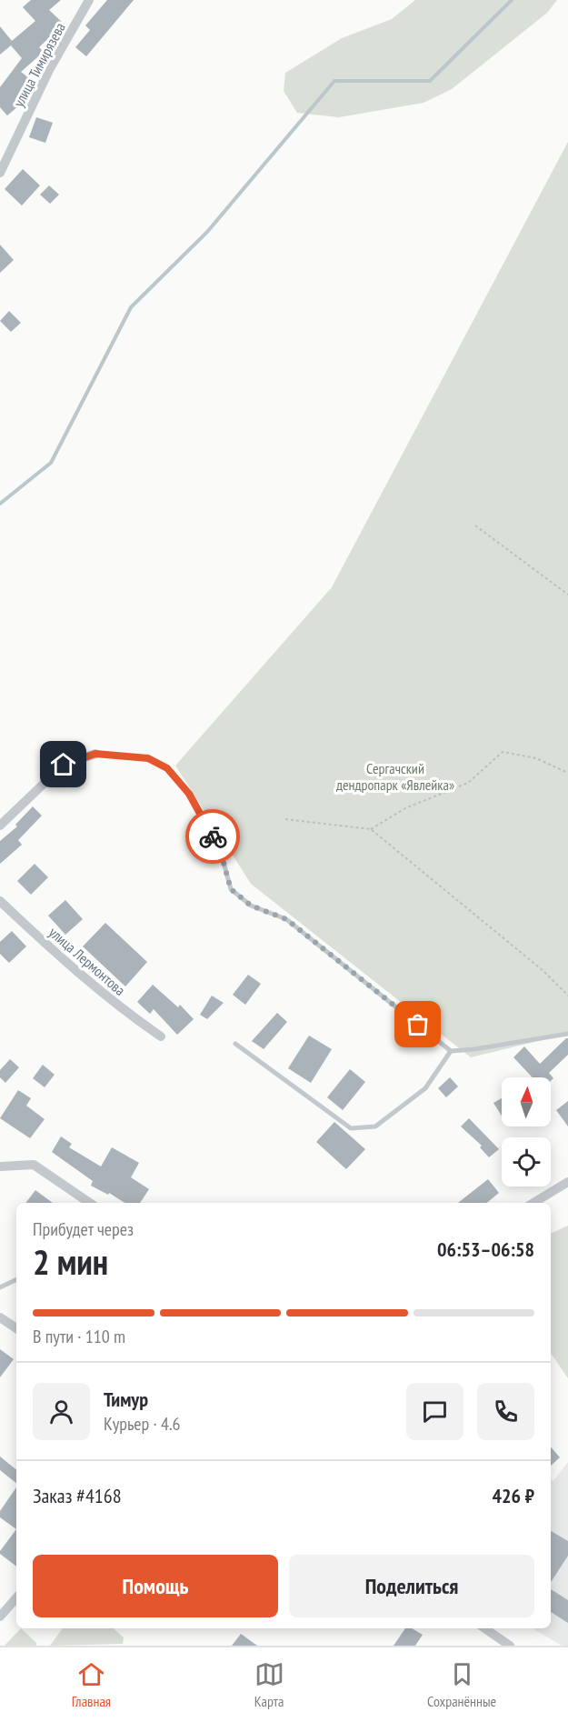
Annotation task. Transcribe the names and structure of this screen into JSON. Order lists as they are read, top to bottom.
{
  "streets": {
    "street": ["улица Тимирязева", "улица Лермонтова"]
  },
  "parks": ["Сергачский дендропарк «Явлейка»"],
  "north": "top",
  "page": {
    "heading": ["2 мин", "Прибудет через", "06:53–06:58"],
    "panel": [
      "Тимур",
      "Курьер · 4.6",
      "Заказ #4168",
      "426 ₽"
    ],
    "bar": "В пути · 110 m",
    "buttons": ["Помощь", "Поделиться"],
    "tabs": ["Главная", "Карта", "Сохранённые"]
  }
}
